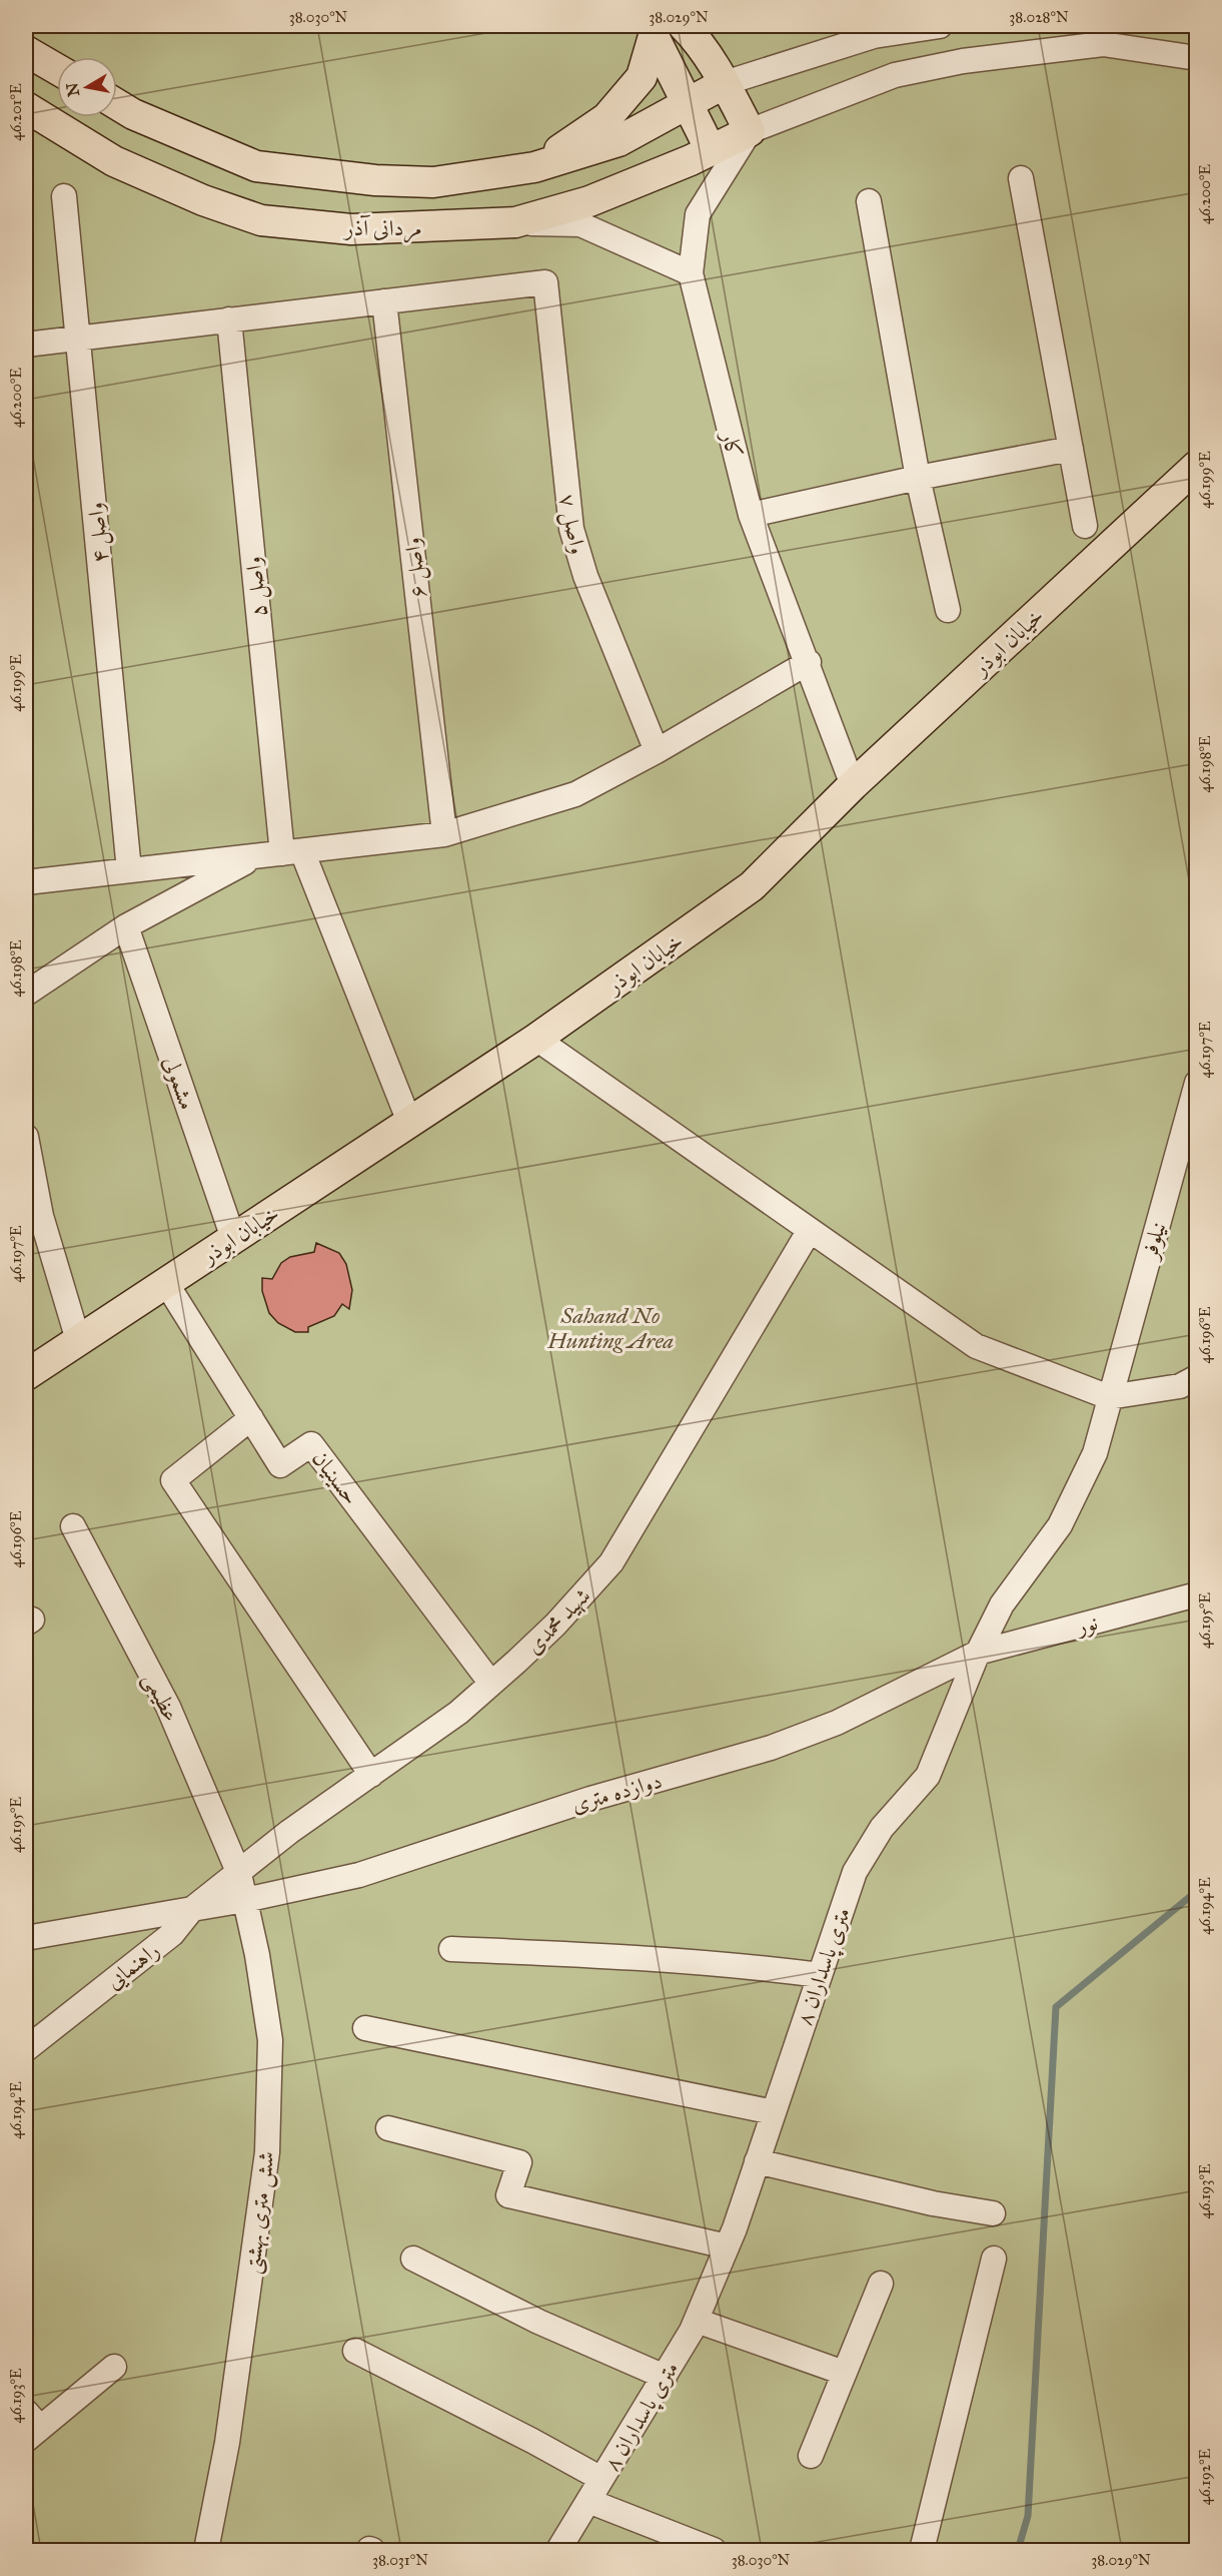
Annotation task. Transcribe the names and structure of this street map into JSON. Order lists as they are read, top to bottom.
{
  "streets": {
    "main road": ["مردانی آذر", "خیابان ابوذر"],
    "street": [
      "کار",
      "واصل ۷",
      "واصل ۴",
      "واصل ۶",
      "واصل ۵",
      "مشمولی",
      "نیلوفر",
      "حسینیان",
      "شهید محمدی",
      "نور",
      "عظیمی",
      "دوازده متری",
      "راهنمایی",
      "۸ متری پاسداران",
      "شش متری بهشتی"
    ]
  },
  "crossings": [
    ["کار", "خیابان ابوذر"],
    ["واصل ۷", "واصل ۶"],
    ["واصل ۵", "خیابان ابوذر"],
    ["خیابان ابوذر", "مشمولی"],
    ["خیابان ابوذر", "حسینیان"],
    ["نیلوفر", "۸ متری پاسداران"],
    ["حسینیان", "شهید محمدی"],
    ["شهید محمدی", "عظیمی"],
    ["شهید محمدی", "راهنمایی"],
    ["شهید محمدی", "شش متری بهشتی"],
    ["نور", "دوازده متری"],
    ["نور", "۸ متری پاسداران"],
    ["عظیمی", "شش متری بهشتی"],
    ["دوازده متری", "۸ متری پاسداران"],
    ["دوازده متری", "شش متری بهشتی"]
  ],
  "parks": ["Sahand No Hunting Area"],
  "north": "left",
  "coordinates": [
    "38.030°N",
    "38.029°N",
    "38.028°N",
    "46.201°E",
    "46.200°E",
    "46.199°E",
    "46.198°E",
    "46.197°E",
    "46.196°E",
    "46.195°E",
    "46.194°E",
    "46.193°E",
    "46.192°E",
    "38.031°N"
  ]
}
